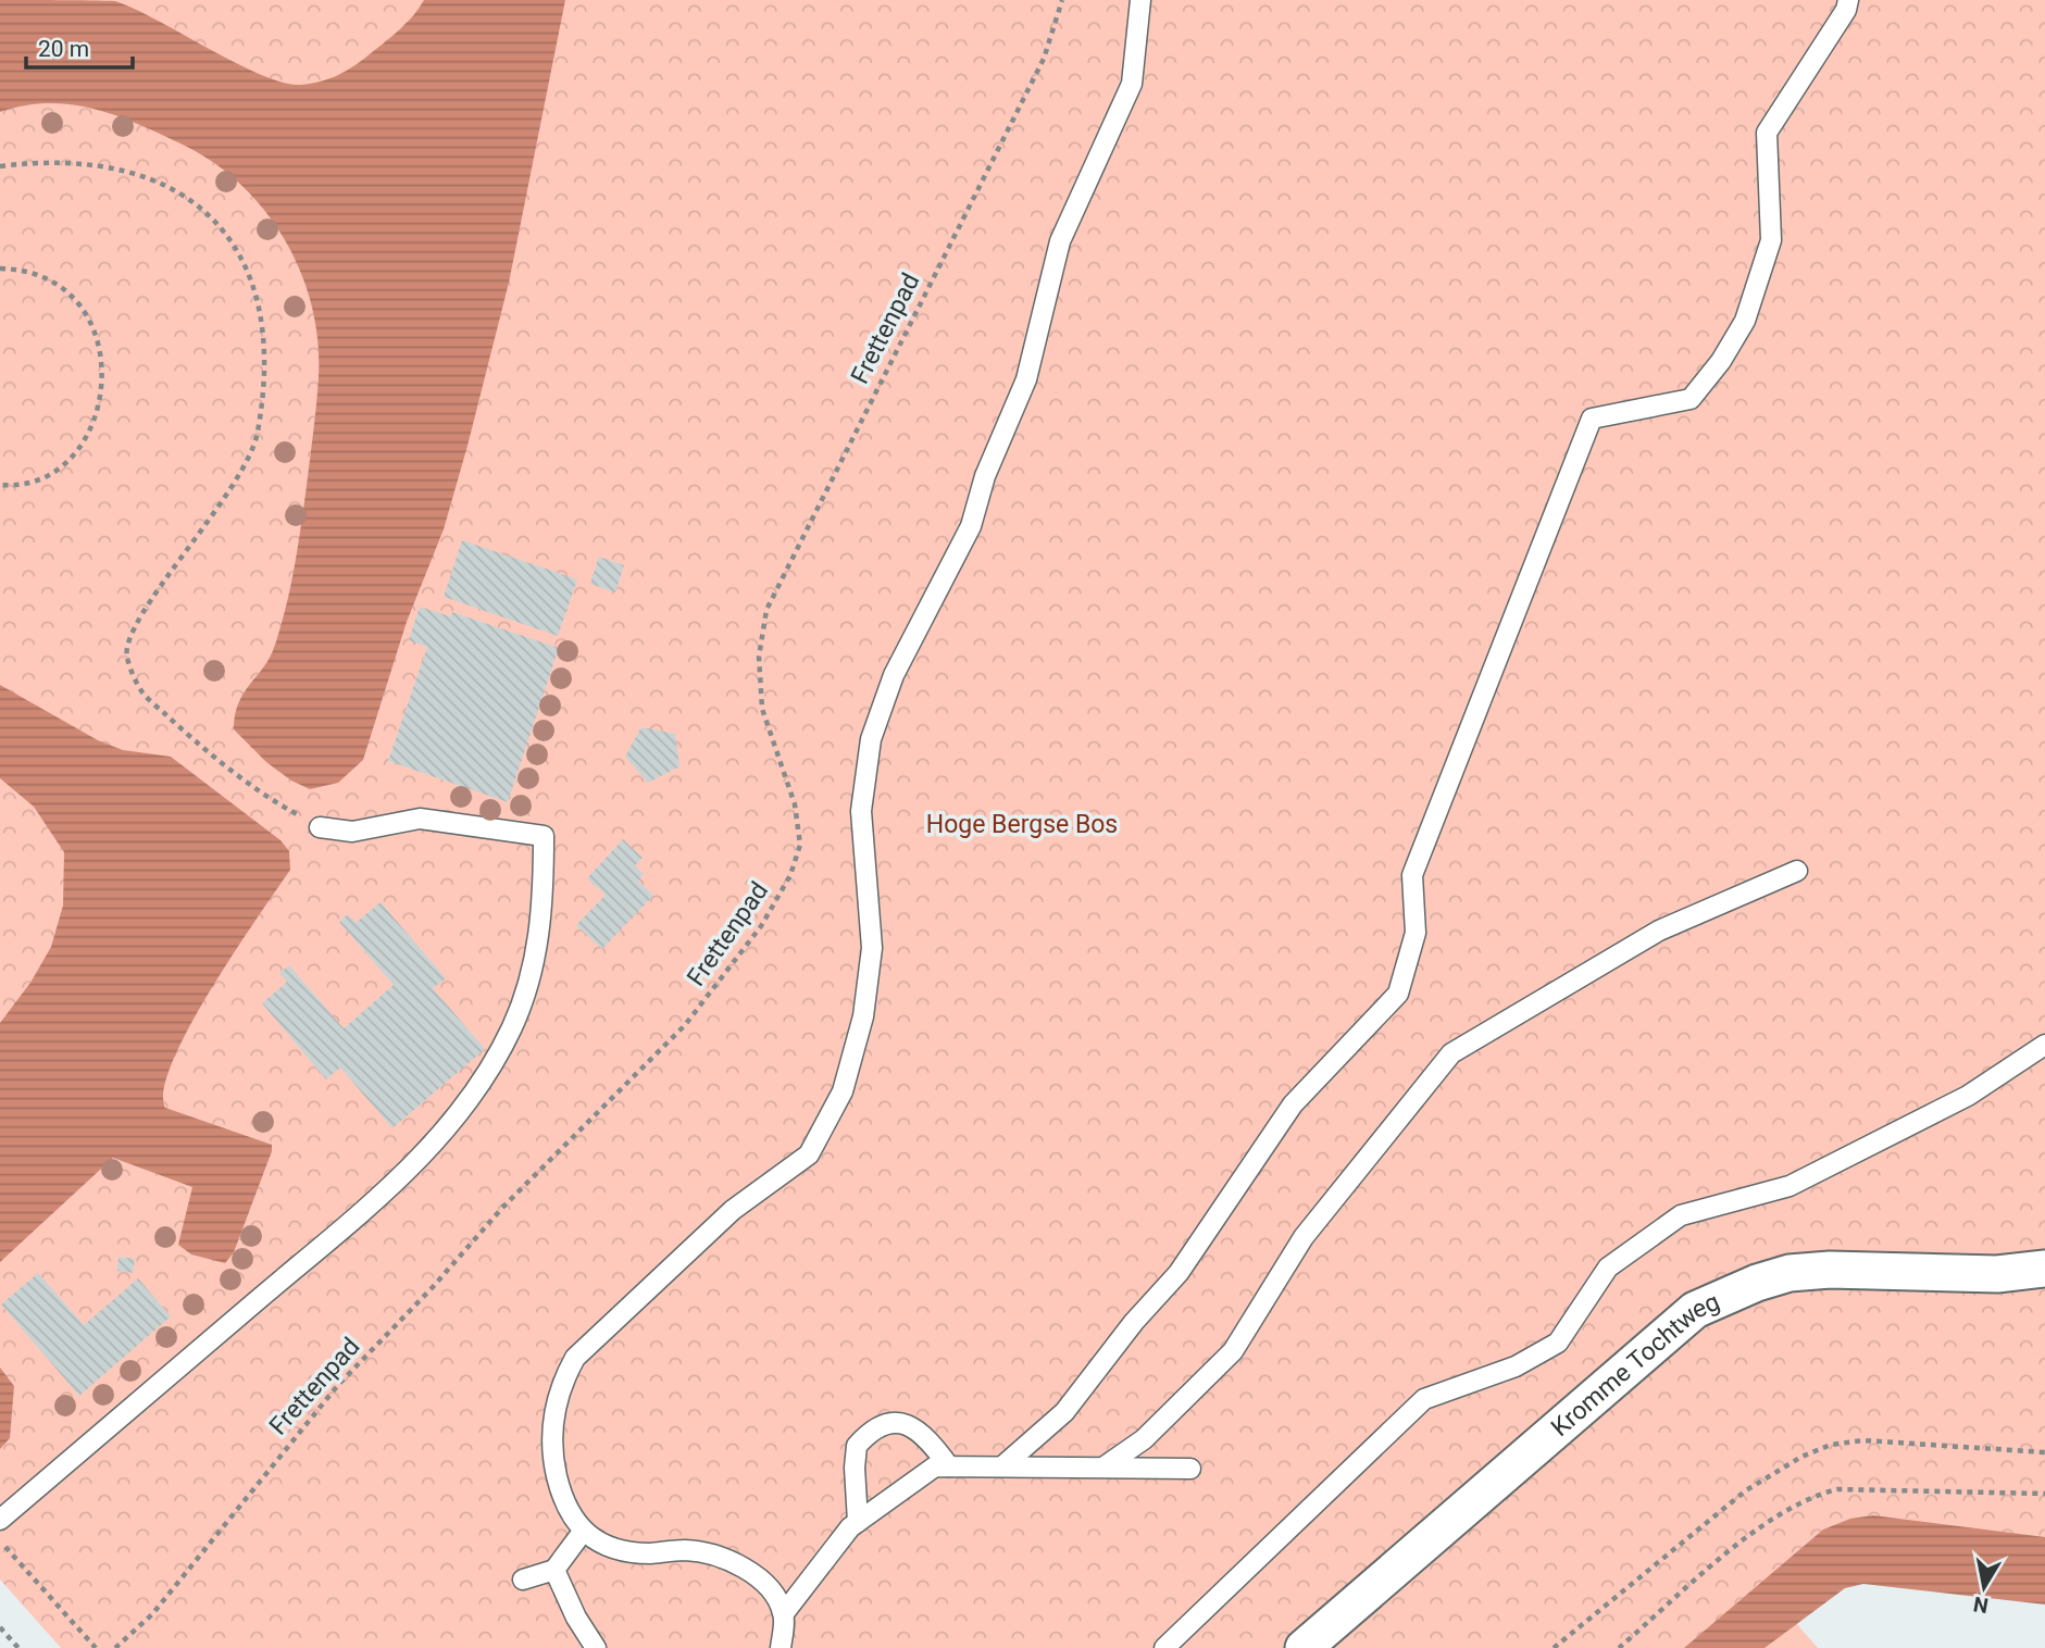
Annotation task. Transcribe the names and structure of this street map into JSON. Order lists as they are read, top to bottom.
{
  "streets": {
    "street": ["Kromme Tochtweg"],
    "path": ["Frettenpad"]
  },
  "parks": ["Hoge Bergse Bos"],
  "scale_bar": "20 m",
  "north": "bottom"
}
